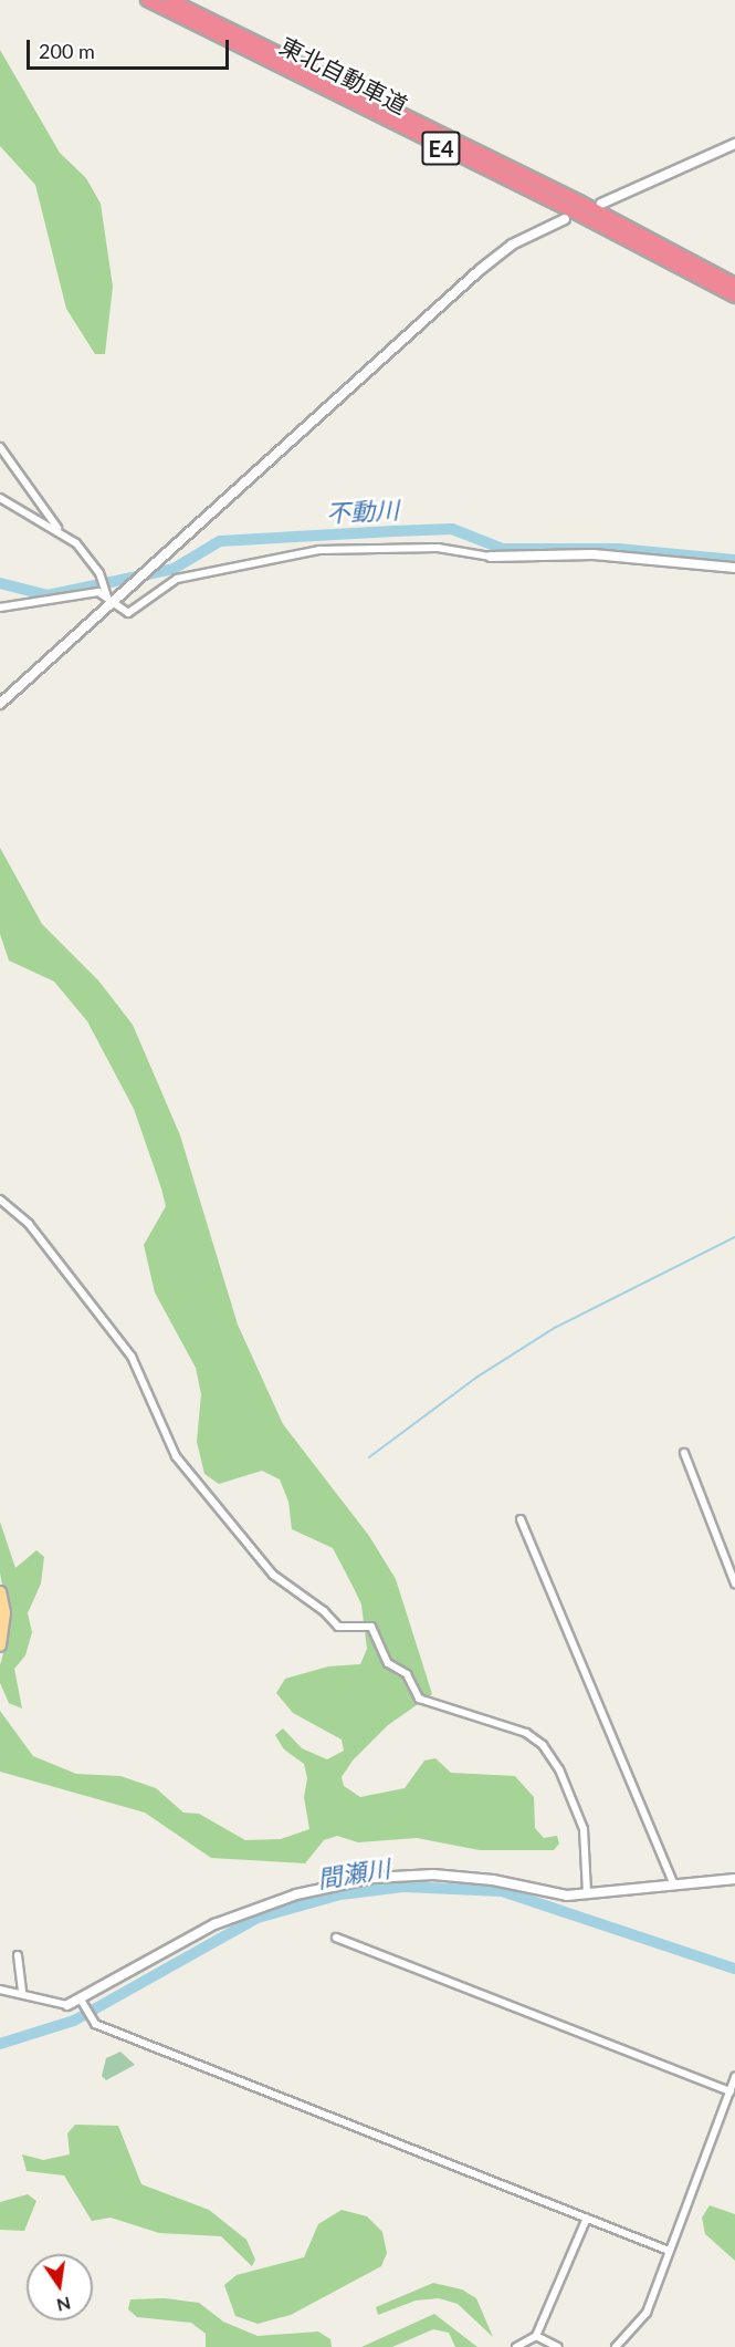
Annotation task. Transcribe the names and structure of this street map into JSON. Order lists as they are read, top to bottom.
{
  "streets": {
    "highway": ["東北自動車道", "E4"]
  },
  "water": ["不動川", "間瀬川"],
  "scale_bar": "200 m",
  "north": "bottom"
}
